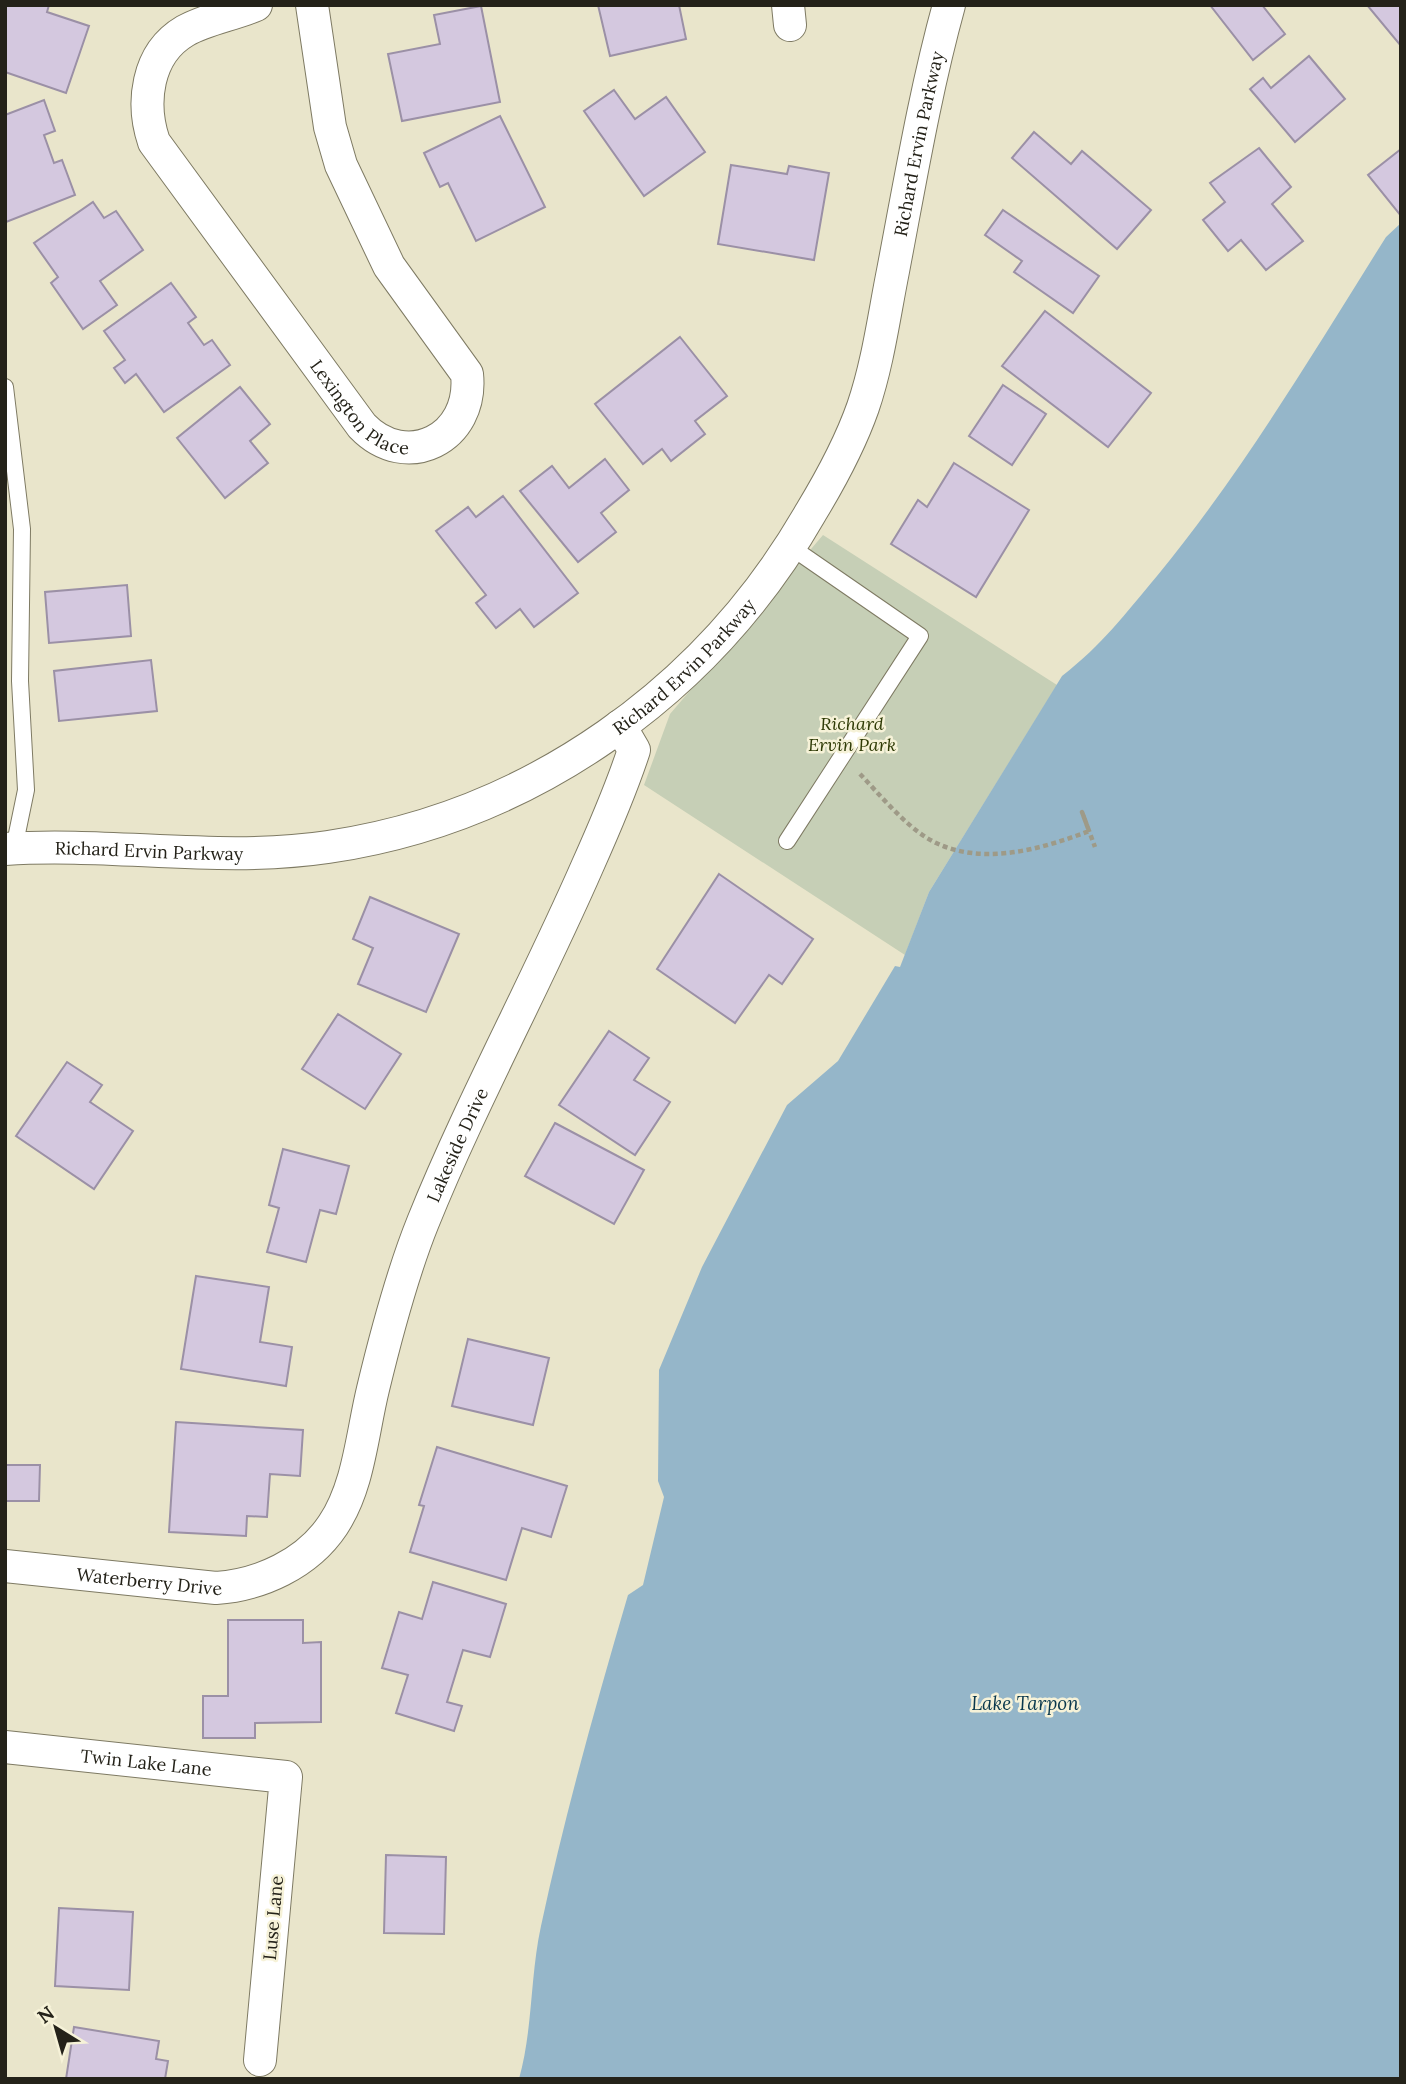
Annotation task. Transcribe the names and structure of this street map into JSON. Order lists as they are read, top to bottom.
{
  "streets": {
    "street": [
      "Richard Ervin Parkway",
      "Lexington Place",
      "Lakeside Drive",
      "Waterberry Drive",
      "Twin Lake Lane",
      "Luse Lane"
    ]
  },
  "crossings": [
    ["Richard Ervin Parkway", "Lakeside Drive"],
    ["Lakeside Drive", "Waterberry Drive"],
    ["Twin Lake Lane", "Luse Lane"]
  ],
  "water": ["Lake Tarpon"],
  "parks": ["Richard Ervin Park"],
  "north": "top left"
}
